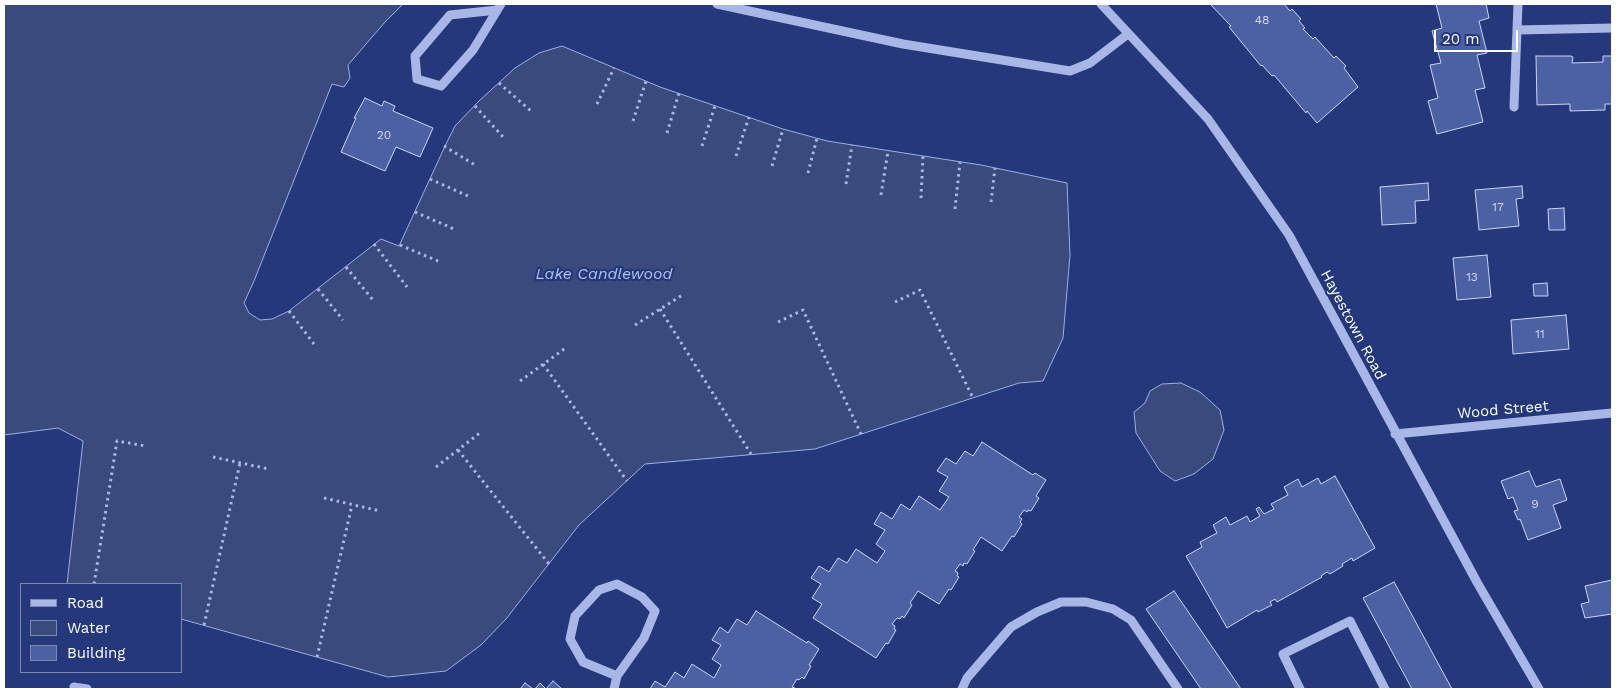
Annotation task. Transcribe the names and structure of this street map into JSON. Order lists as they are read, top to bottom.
{
  "streets": {
    "street": ["Hayestown Road", "Wood Street"]
  },
  "crossings": [
    ["Hayestown Road", "Wood Street"]
  ],
  "water": ["Lake Candlewood"],
  "house_numbers": [
    "48",
    "20",
    "17",
    "13",
    "11",
    "9"
  ],
  "legend": ["Road", "Water", "Building"],
  "scale_bar": "20 m"
}
